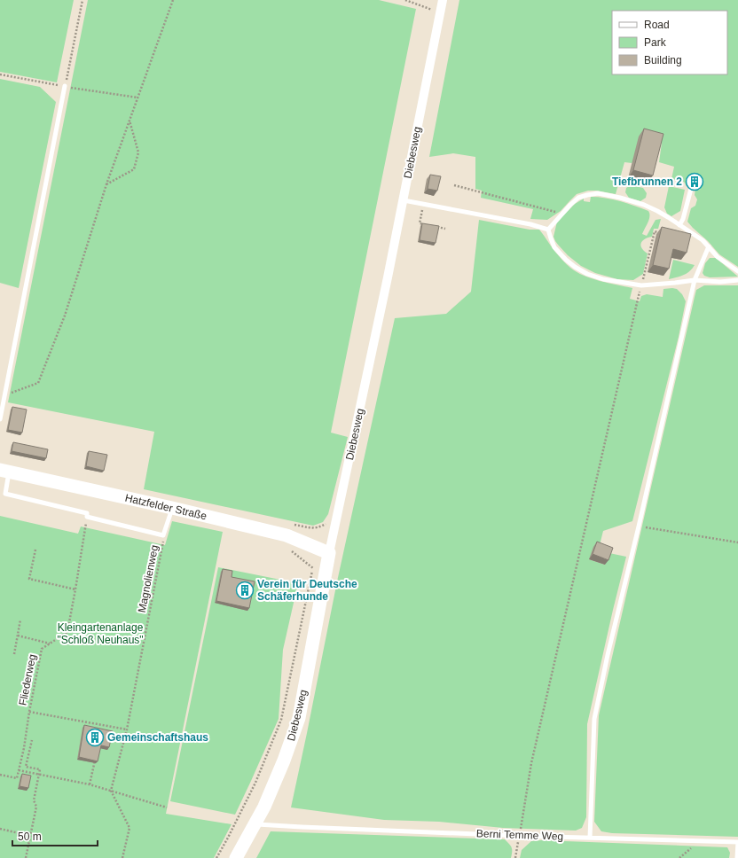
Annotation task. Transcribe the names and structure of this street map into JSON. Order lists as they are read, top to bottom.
{
  "streets": {
    "street": ["Diebesweg", "Hatzfelder Straße"],
    "lane": ["Berni Temme Weg"],
    "path": ["Magnolienweg", "Fliederweg"]
  },
  "crossings": [
    ["Diebesweg", "Hatzfelder Straße"],
    ["Diebesweg", "Berni Temme Weg"]
  ],
  "parks": ["Kleingartenanlage \"Schloß Neuhaus\""],
  "places": {
    "building": ["Tiefbrunnen 2", "Verein für Deutsche Schäferhunde", "Gemeinschaftshaus"]
  },
  "legend": ["Road", "Park", "Building"],
  "scale_bar": "50 m"
}
